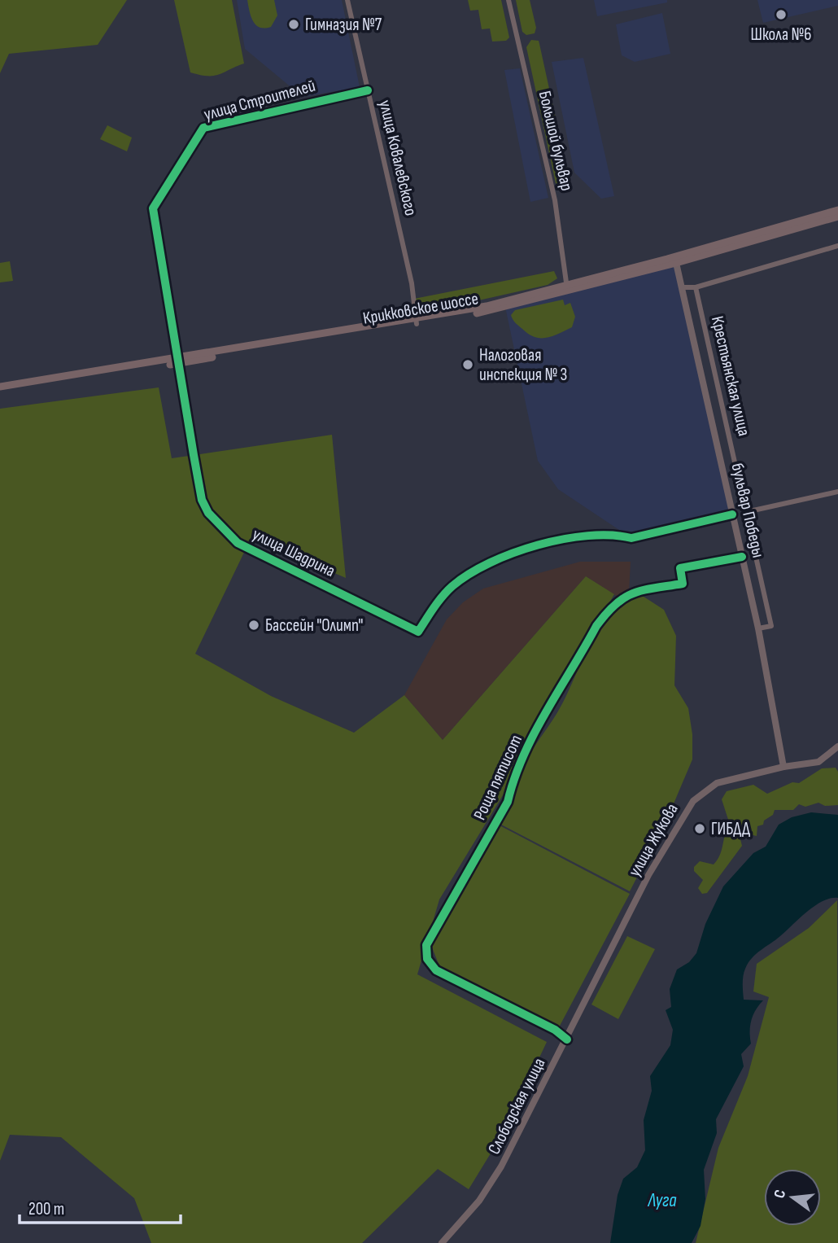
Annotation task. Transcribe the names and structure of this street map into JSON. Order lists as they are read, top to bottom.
{
  "streets": {
    "main road": ["Крикковское шоссе"],
    "street": [
      "улица Строителей",
      "Большой бульвар",
      "улица Ковалевского",
      "Крестьянская улица",
      "бульвар Победы",
      "улица Шадрина",
      "Роща пятисот",
      "улица Жукова",
      "Слободская улица"
    ]
  },
  "crossings": [
    ["улица Строителей", "улица Ковалевского"],
    ["улица Строителей", "Крикковское шоссе"],
    ["улица Строителей", "улица Шадрина"],
    ["Большой бульвар", "Крикковское шоссе"],
    ["улица Ковалевского", "Крикковское шоссе"],
    ["Крикковское шоссе", "бульвар Победы"],
    ["Крикковское шоссе", "улица Шадрина"],
    ["Крестьянская улица", "бульвар Победы"],
    ["бульвар Победы", "улица Шадрина"],
    ["бульвар Победы", "Роща пятисот"],
    ["бульвар Победы", "улица Жукова"],
    ["Роща пятисот", "Слободская улица"],
    ["улица Жукова", "Слободская улица"]
  ],
  "water": ["Луга"],
  "places": [
    "Школа №6",
    "Гимназия №7",
    "Налоговая инспекция № 3",
    "Бассейн \"Олимп\"",
    "ГИБДД"
  ],
  "scale_bar": "200 m",
  "north": "left"
}
